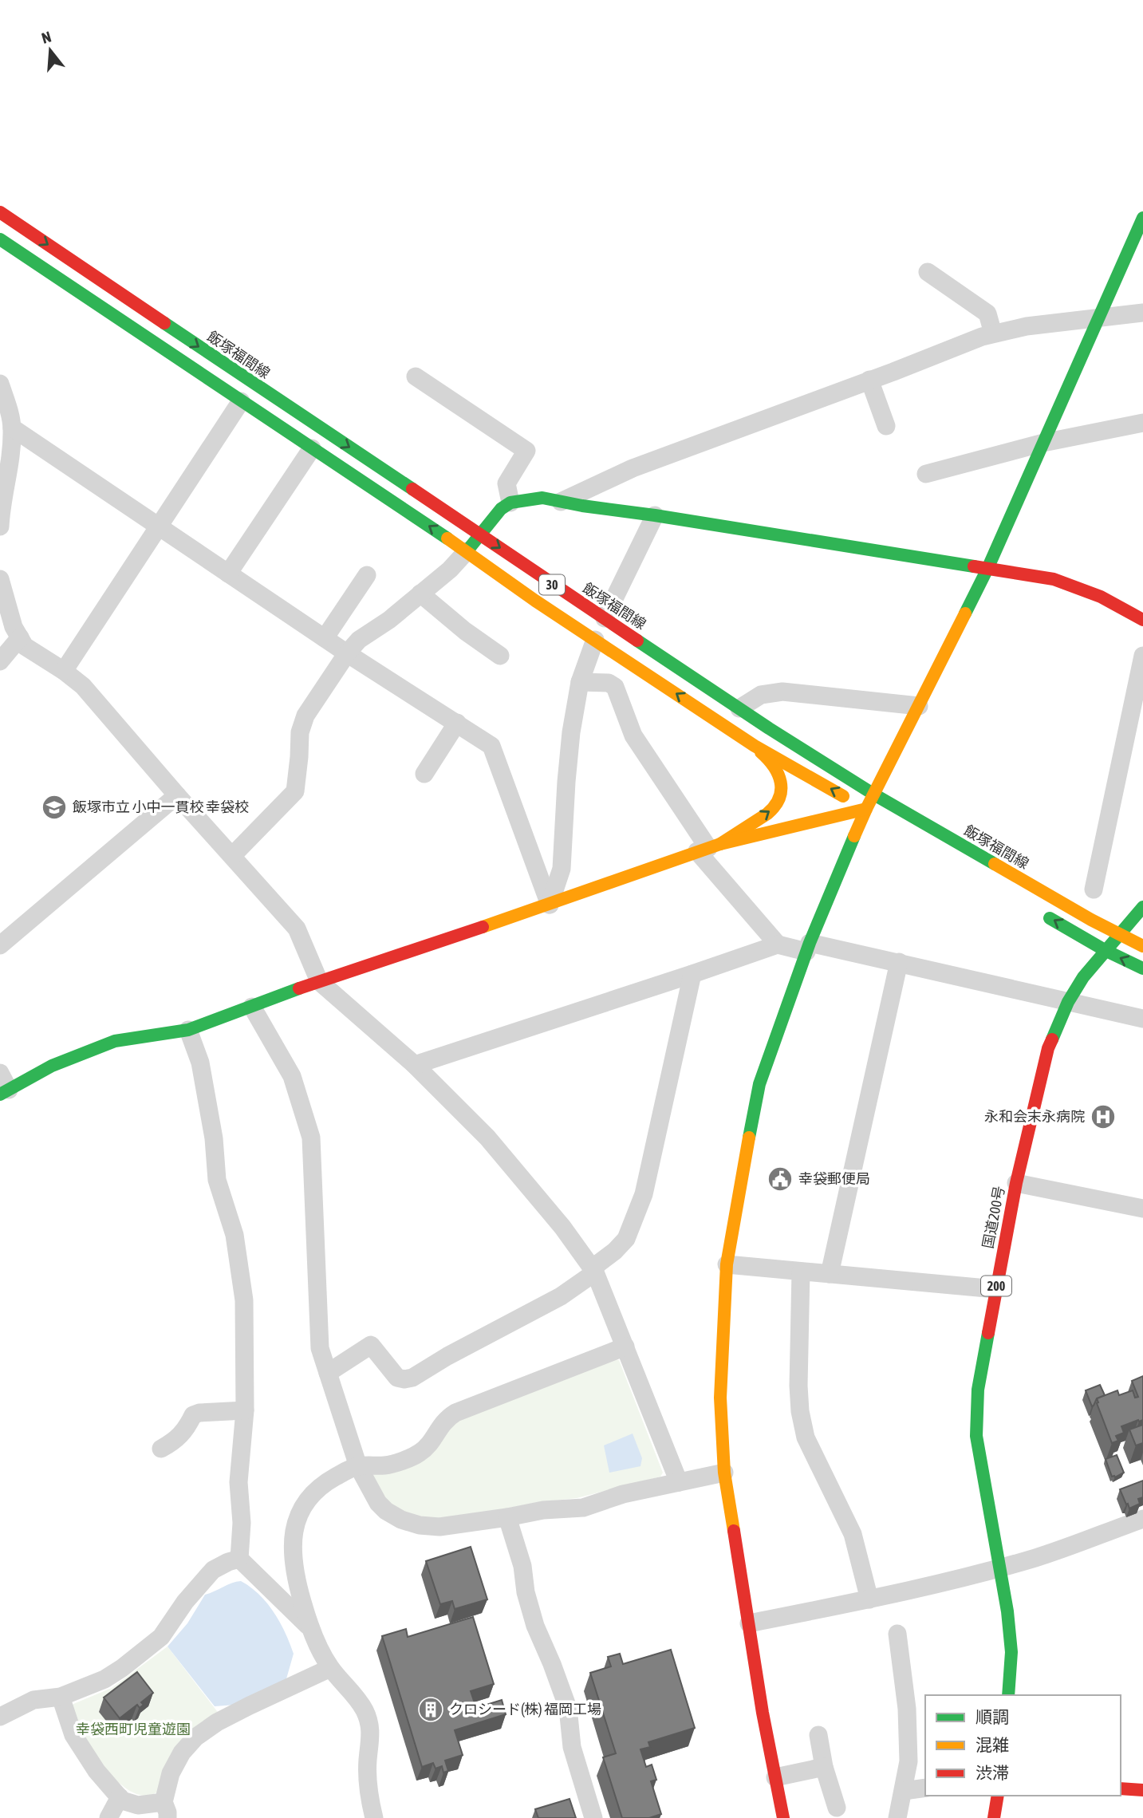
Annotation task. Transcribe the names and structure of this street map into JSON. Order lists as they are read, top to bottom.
{
  "streets": {
    "main road": [
      "飯塚福間線",
      "30",
      "国道200号",
      "200"
    ]
  },
  "crossings": [
    ["飯塚福間線", "国道200号"]
  ],
  "parks": ["幸袋西町児童遊園"],
  "places": {
    "school or university": ["飯塚市立 小中一貫校 幸袋校"],
    "hospital": ["永和会末永病院"],
    "public building": ["幸袋郵便局"],
    "building": ["クロシード(株) 福岡工場"]
  },
  "legend": ["順調", "混雑", "渋滞"],
  "north": "top"
}
